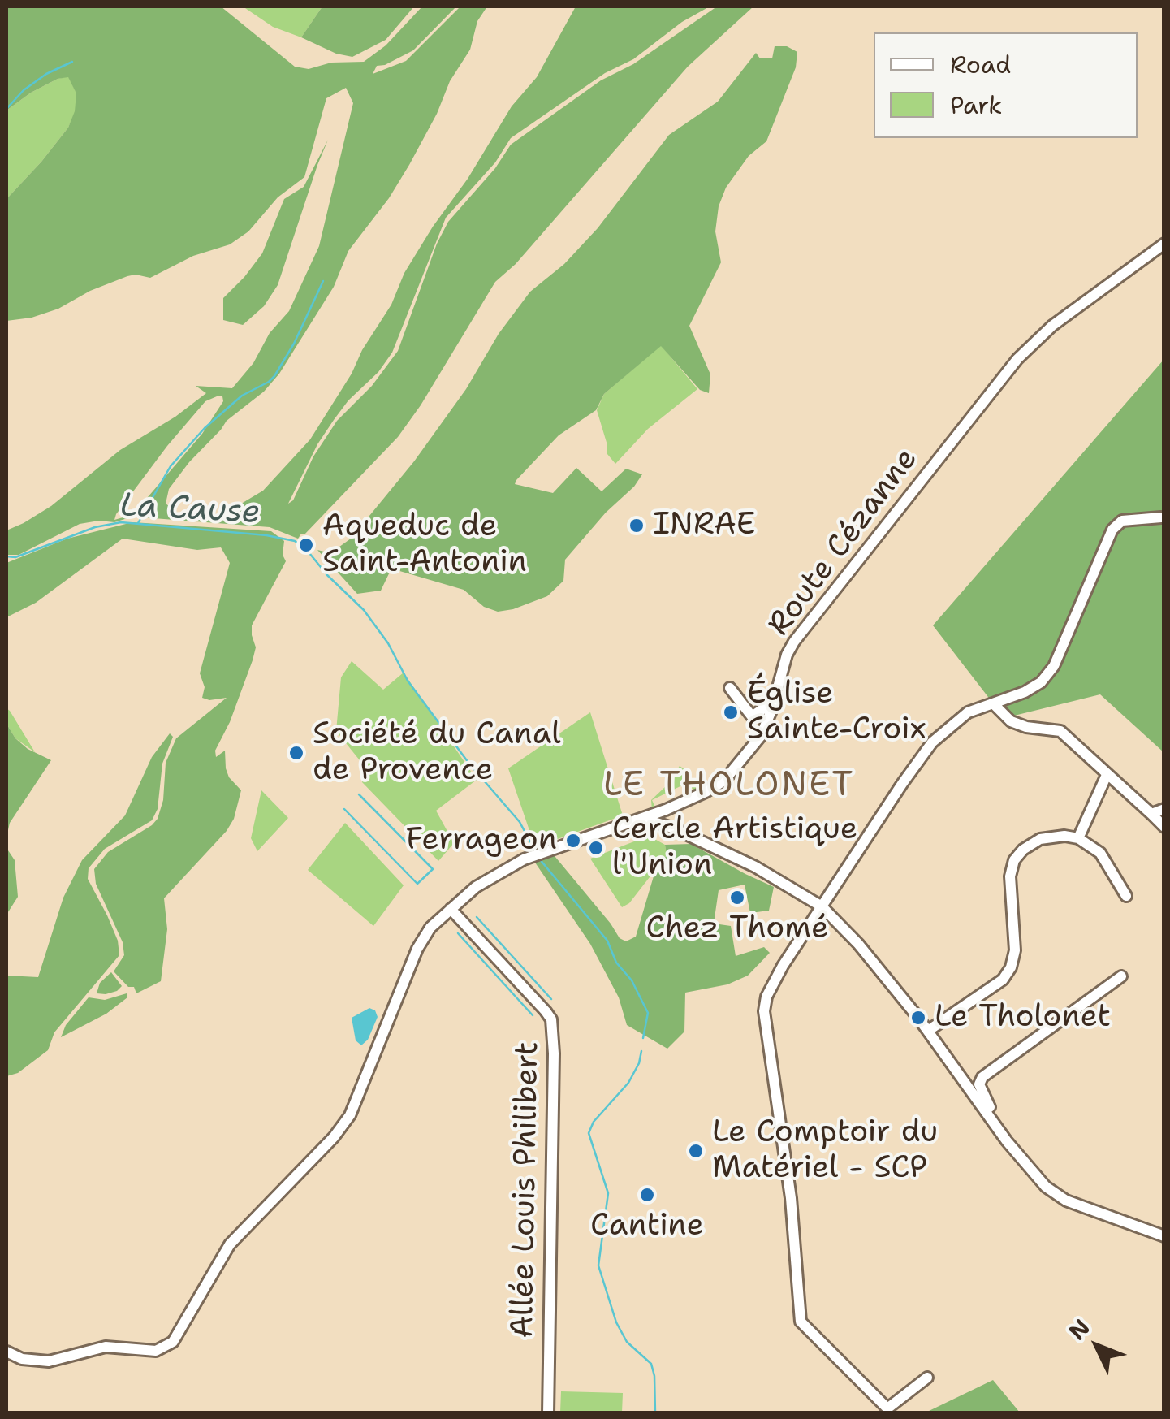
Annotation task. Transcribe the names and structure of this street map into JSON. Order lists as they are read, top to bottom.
{
  "streets": {
    "street": ["Route Cézanne", "Allée Louis Philibert"]
  },
  "crossings": [
    ["Route Cézanne", "Allée Louis Philibert"]
  ],
  "districts": ["LE THOLONET"],
  "water": ["La Cause"],
  "places": [
    "INRAE",
    "Aqueduc de Saint-Antonin",
    "Église Sainte-Croix",
    "Société du Canal de Provence",
    "Ferrageon",
    "Cercle Artistique l'Union",
    "Chez Thomé",
    "Le Tholonet",
    "Le Comptoir du Matériel - SCP",
    "Cantine"
  ],
  "legend": ["Road", "Park"],
  "north": "top left"
}
